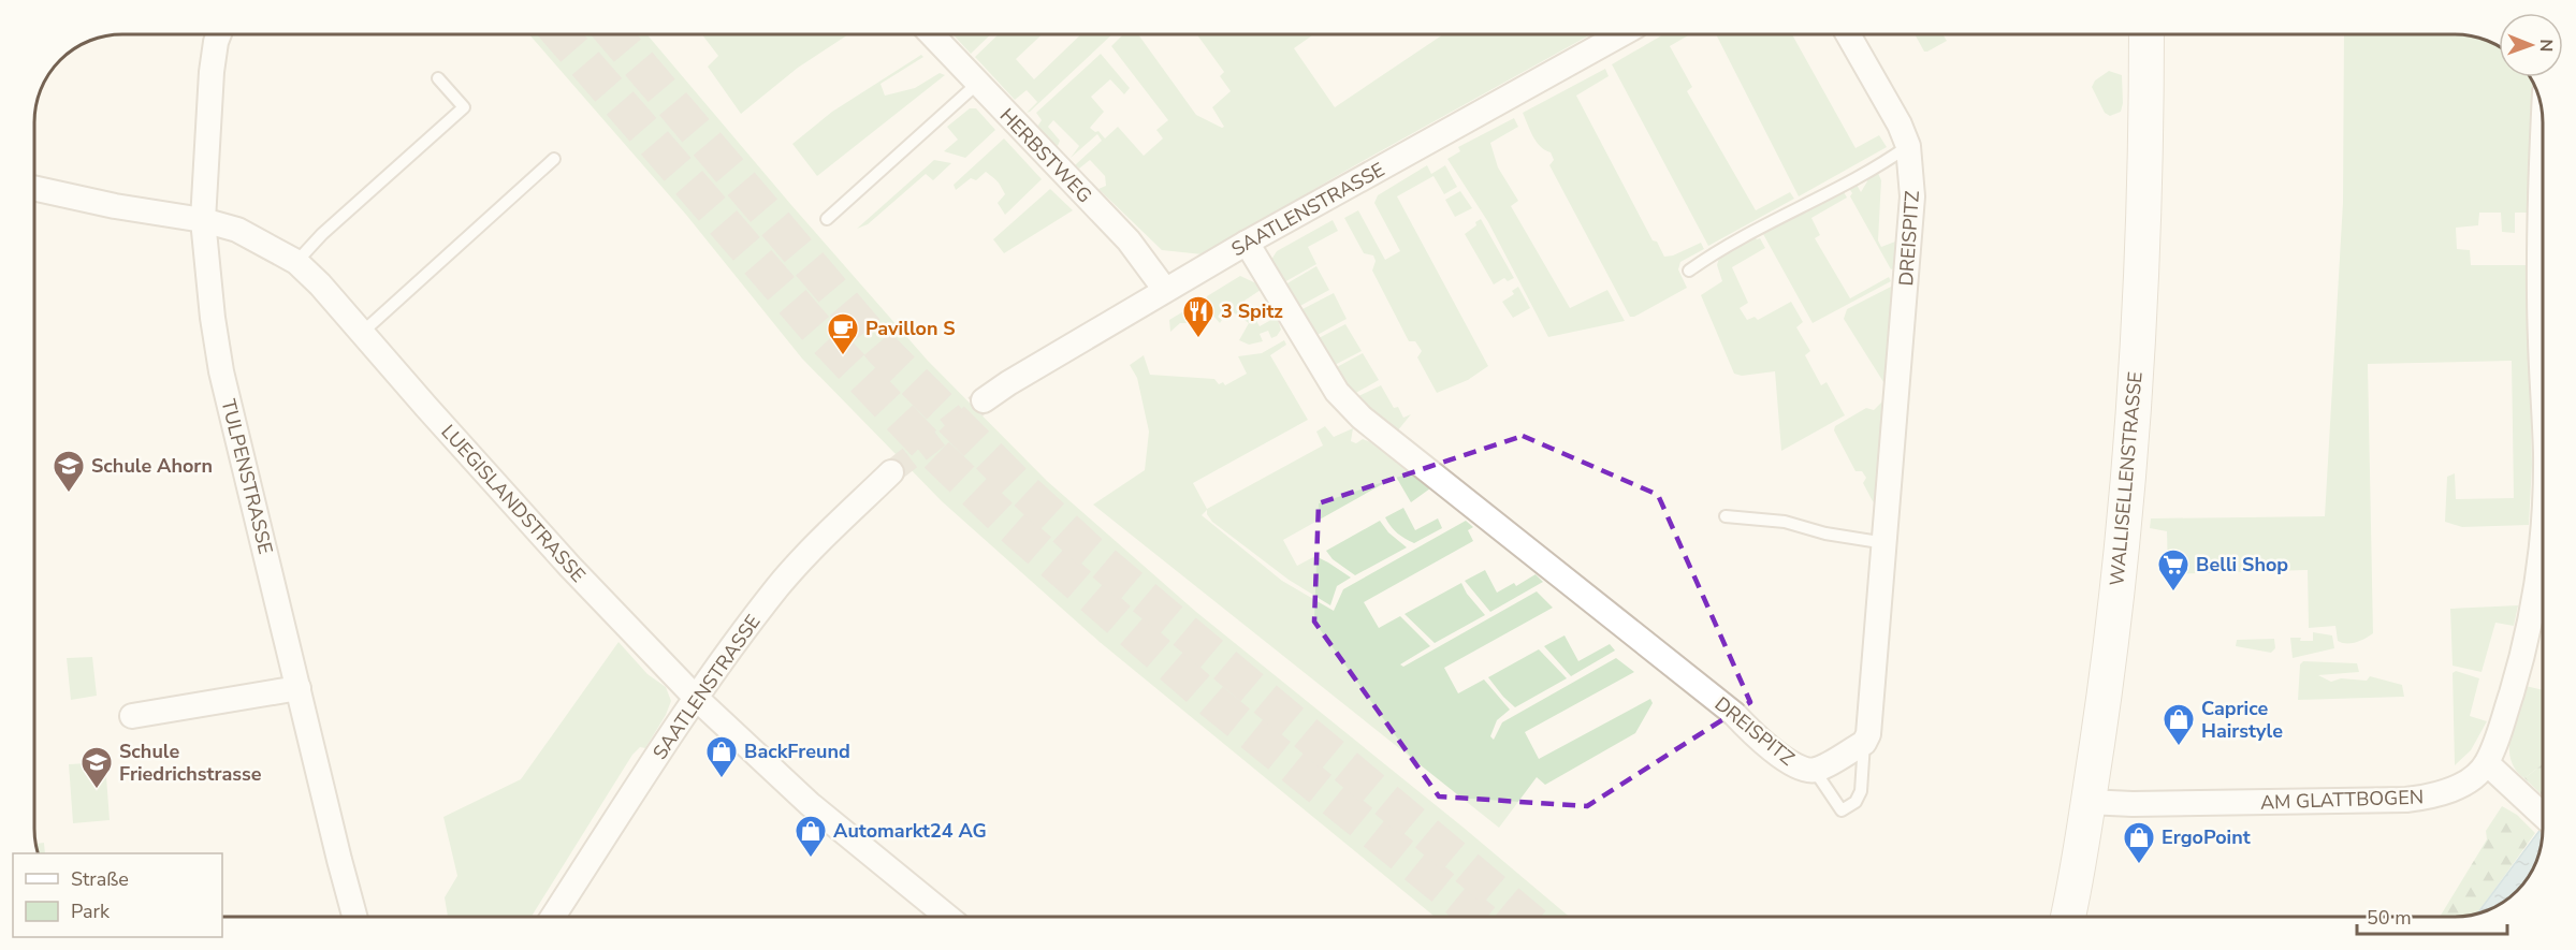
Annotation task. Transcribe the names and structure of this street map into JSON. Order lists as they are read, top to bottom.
{
  "streets": {
    "street": [
      "HERBSTWEG",
      "SAATLENSTRASSE",
      "DREISPITZ",
      "TULPENSTRASSE",
      "WALLISELLENSTRASSE",
      "LUEGISLANDSTRASSE",
      "AM GLATTBOGEN"
    ]
  },
  "crossings": [
    ["HERBSTWEG", "SAATLENSTRASSE"],
    ["SAATLENSTRASSE", "DREISPITZ"],
    ["SAATLENSTRASSE", "LUEGISLANDSTRASSE"],
    ["TULPENSTRASSE", "LUEGISLANDSTRASSE"],
    ["WALLISELLENSTRASSE", "AM GLATTBOGEN"]
  ],
  "places": {
    "restaurant": ["3 Spitz"],
    "cafe": ["Pavillon S"],
    "school or university": ["Schule Ahorn", "Schule Friedrichstrasse"],
    "supermarket": ["Belli Shop"],
    "shop": [
      "Caprice Hairstyle",
      "BackFreund",
      "Automarkt24 AG",
      "ErgoPoint"
    ]
  },
  "legend": ["Straße", "Park"],
  "scale_bar": "50 m",
  "north": "right"
}
